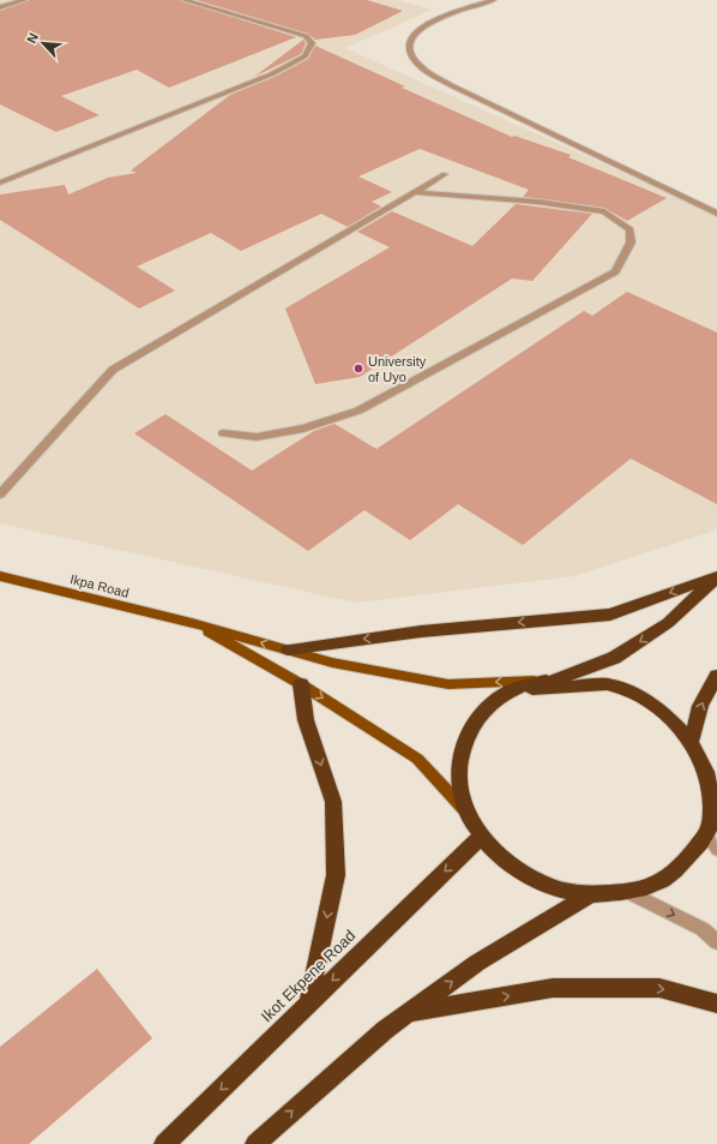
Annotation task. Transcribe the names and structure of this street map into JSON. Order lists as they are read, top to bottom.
{
  "streets": {
    "highway": ["Ikot Ekpene Road"],
    "main road": ["Ikpa Road"]
  },
  "places": ["University of Uyo"],
  "north": "top left"
}
